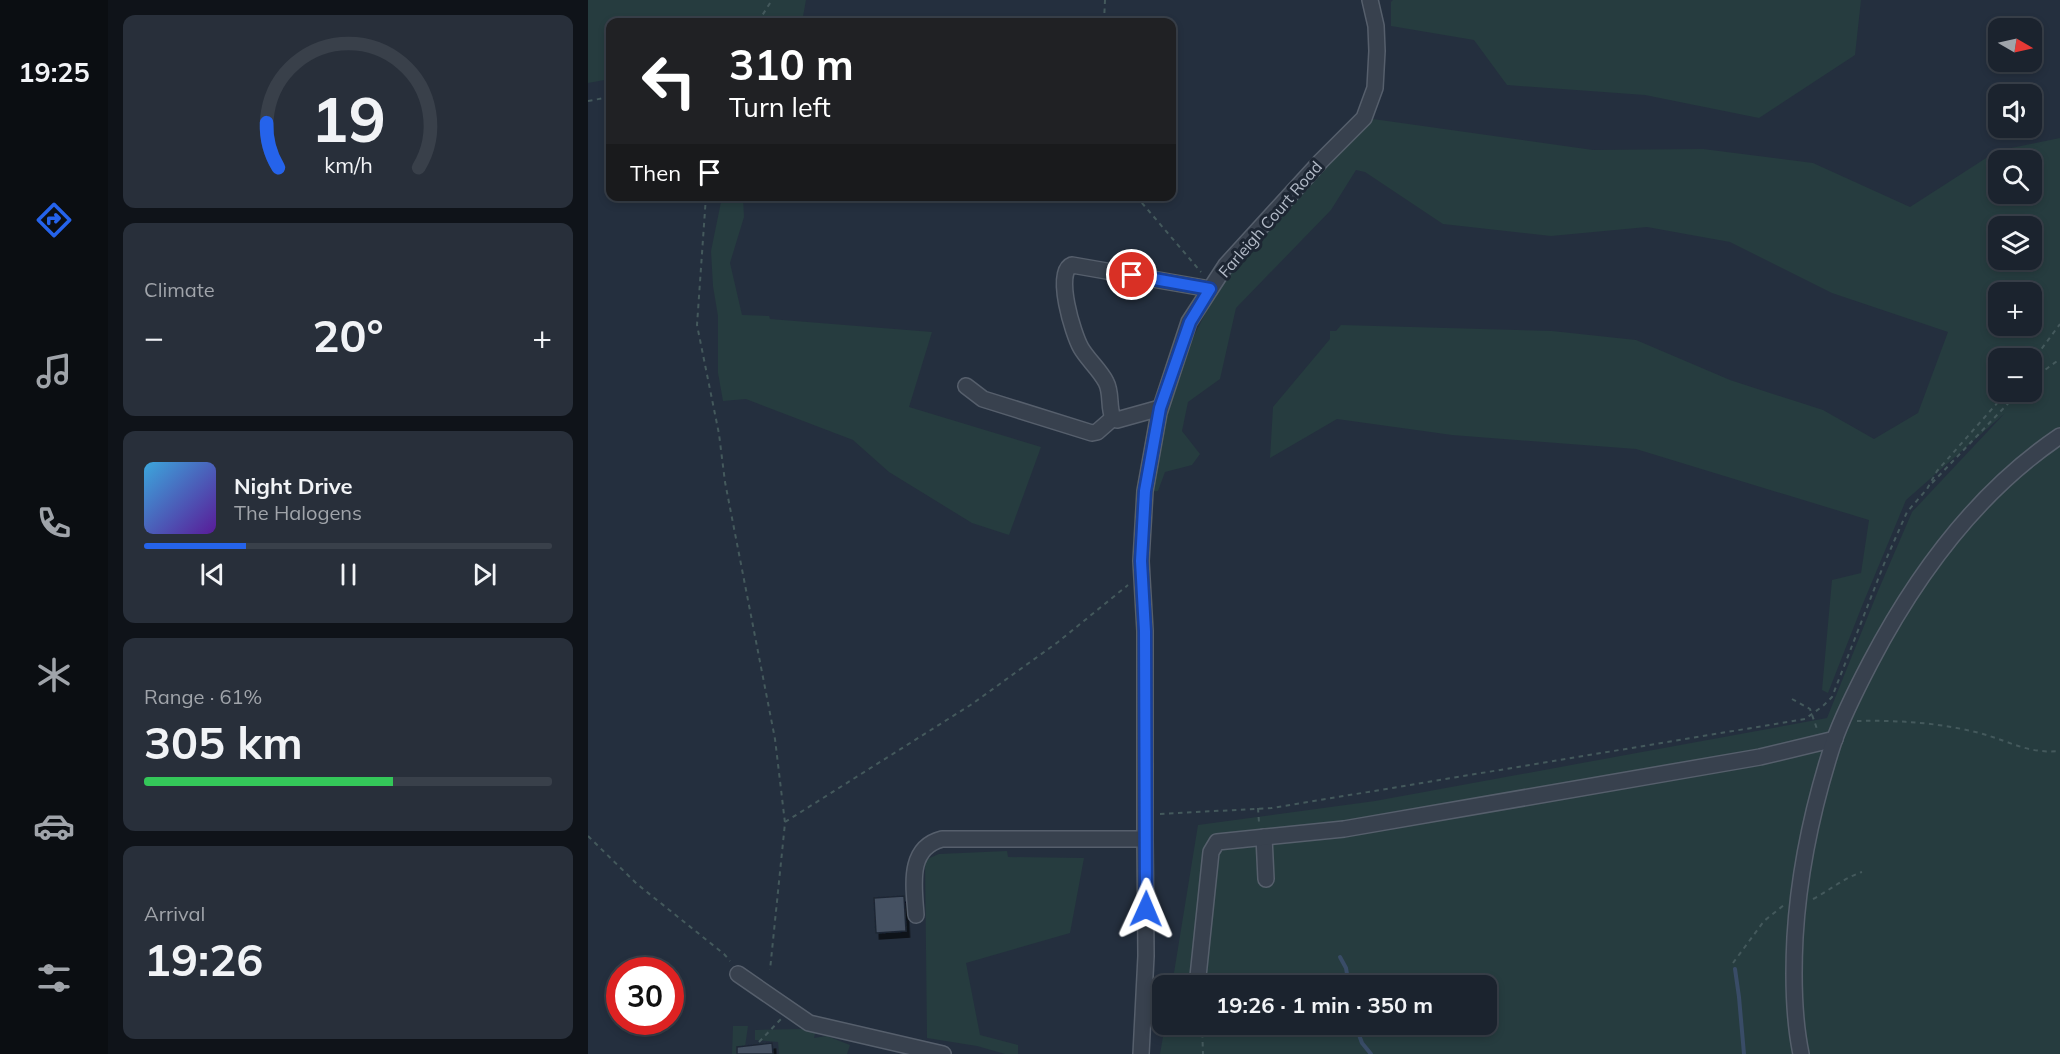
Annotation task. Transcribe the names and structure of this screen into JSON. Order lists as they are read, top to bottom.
{
  "streets": {
    "street": ["Farleigh Court Road"]
  },
  "north": "right",
  "page": {
    "tabs": "19:25",
    "map_buttons": ["+", "−"],
    "turn": ["310 m", "Turn left"],
    "then": "Then",
    "tile": [
      "Climate",
      ["Range · 61%", "305 km"],
      ["Arrival", "19:26"]
    ],
    "heat": ["−", "20°", "+"],
    "song": ["Night Drive", "The Halogens"],
    "limit": "30",
    "trip": "19:26 · 1 min · 350 m",
    "gauge": ["19", "km/h"]
  }
}
